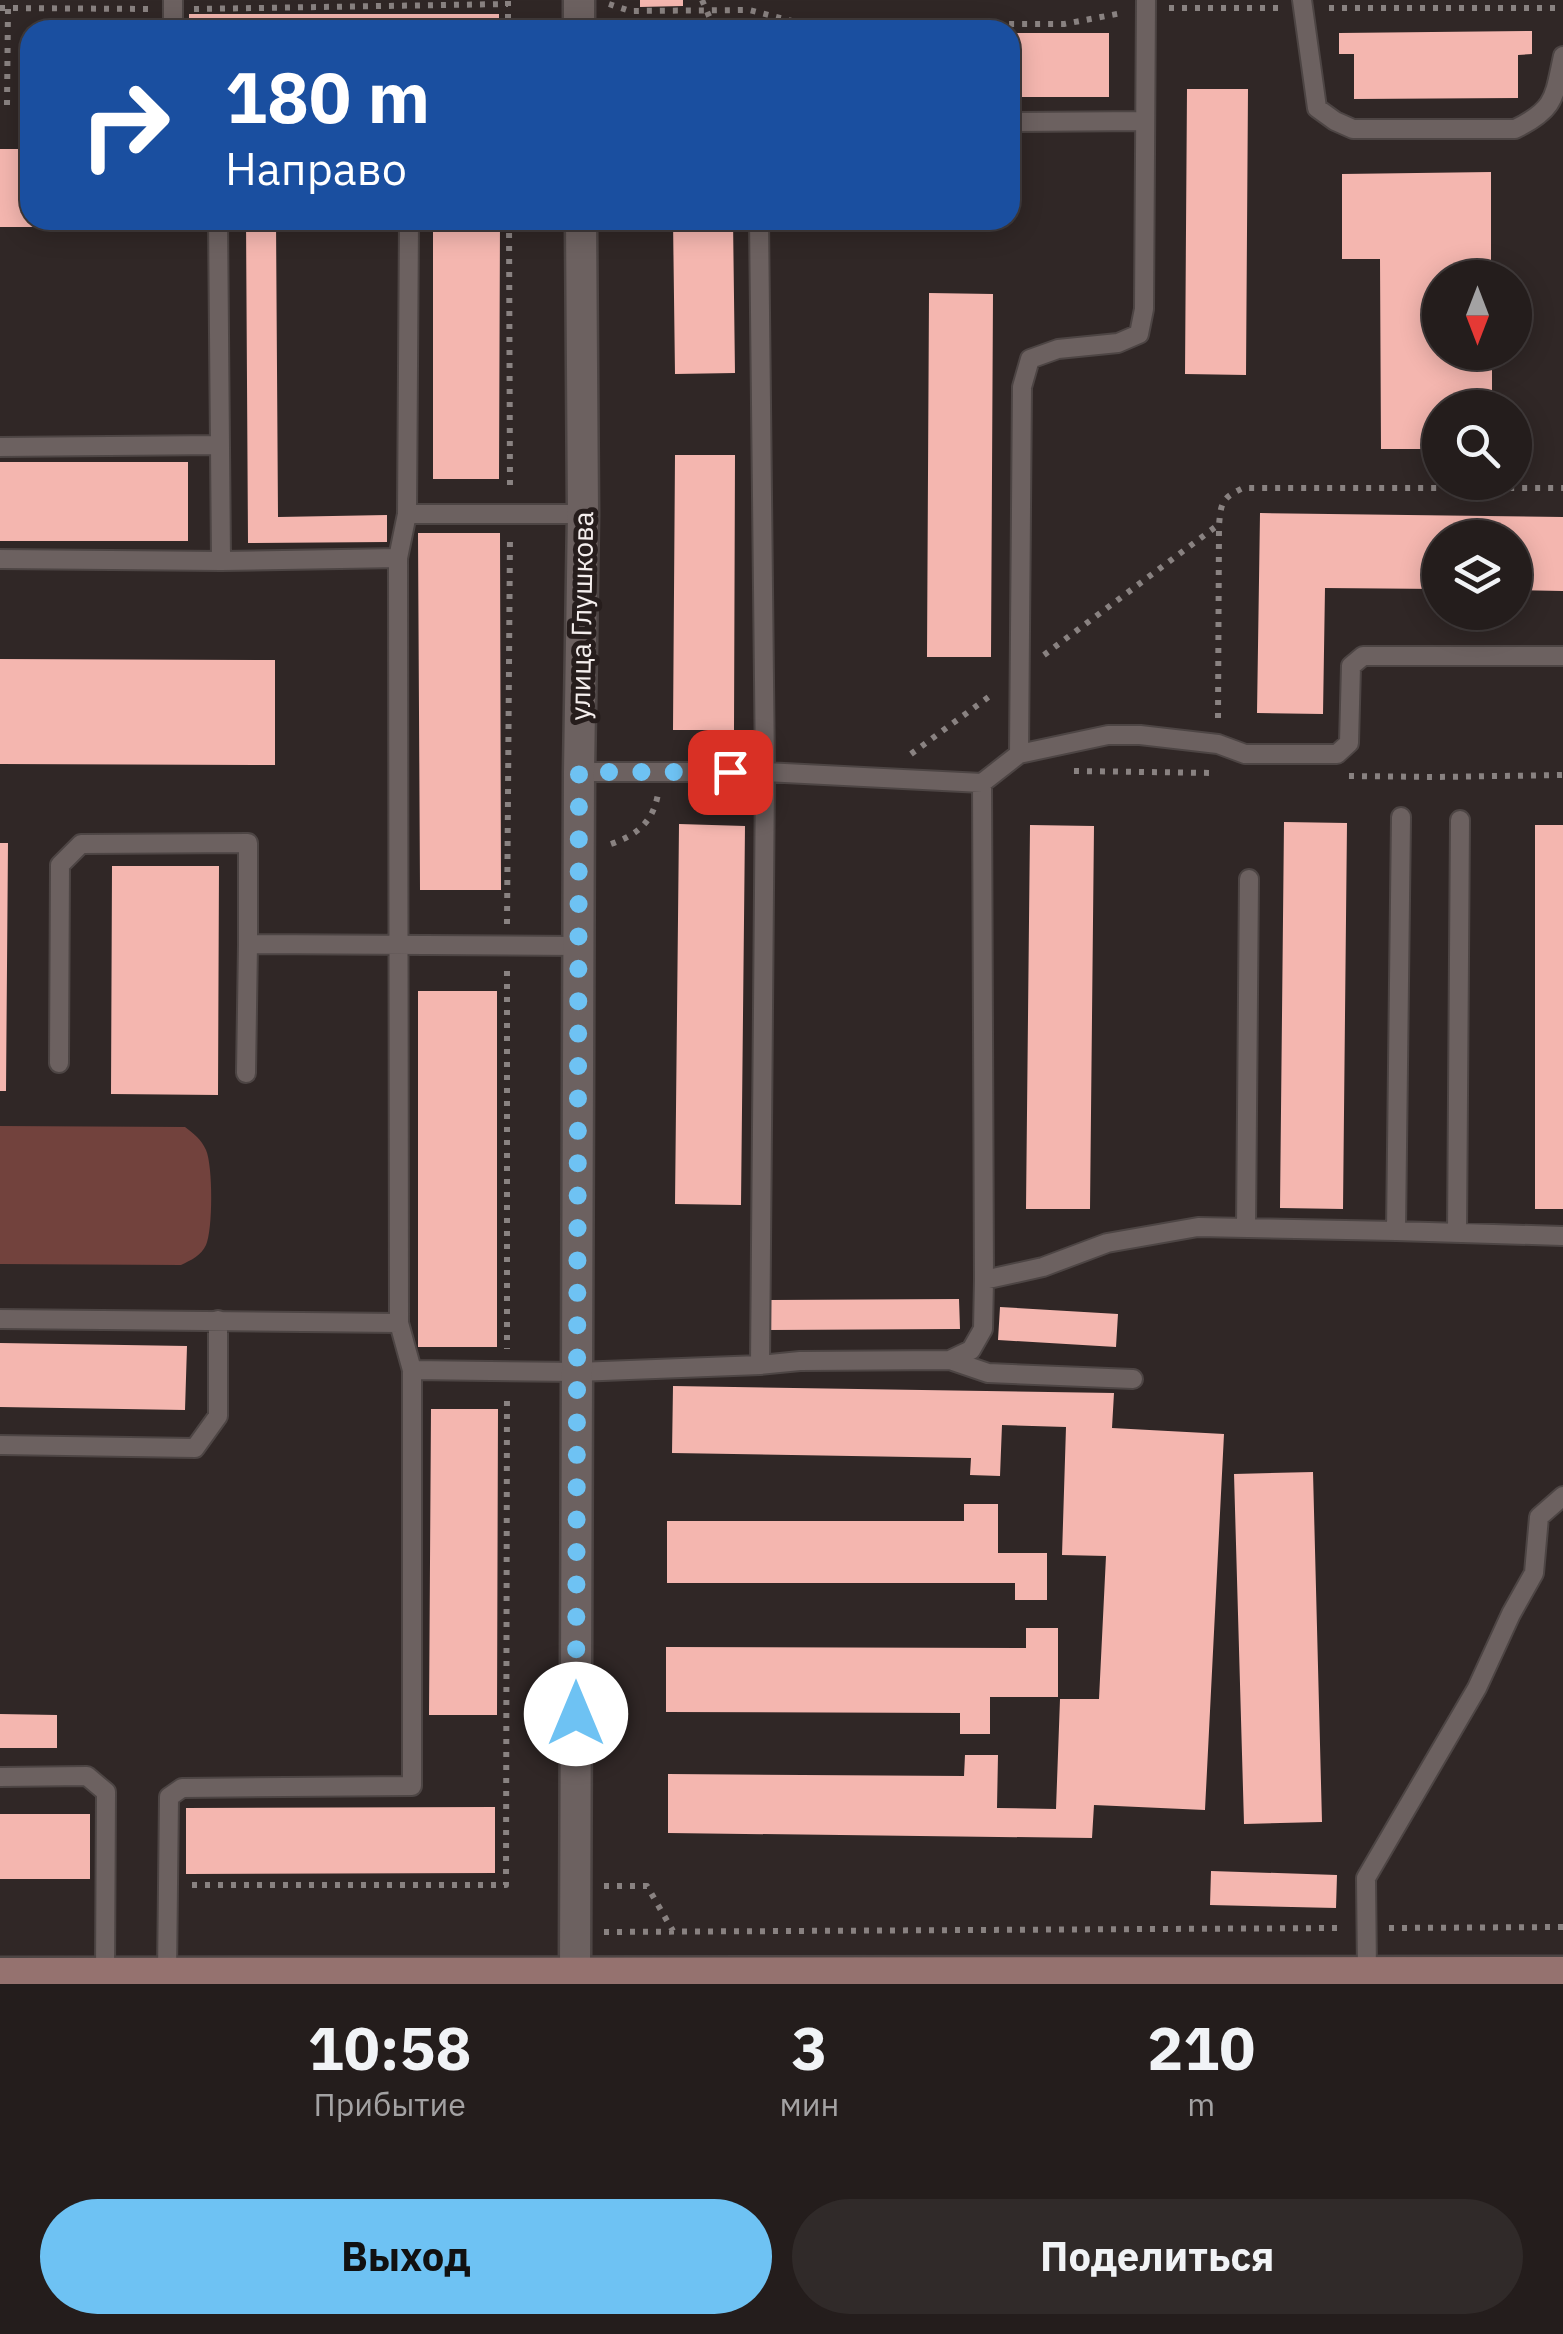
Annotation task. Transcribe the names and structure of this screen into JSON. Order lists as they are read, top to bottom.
{
  "streets": {
    "street": ["улица Глушкова"]
  },
  "north": "bottom",
  "page": {
    "turn": ["180 m", "Направо"],
    "eta": [
      "10:58",
      "Прибытие",
      "3",
      "мин",
      "210",
      "m"
    ],
    "buttons": ["Выход", "Поделиться"]
  }
}
